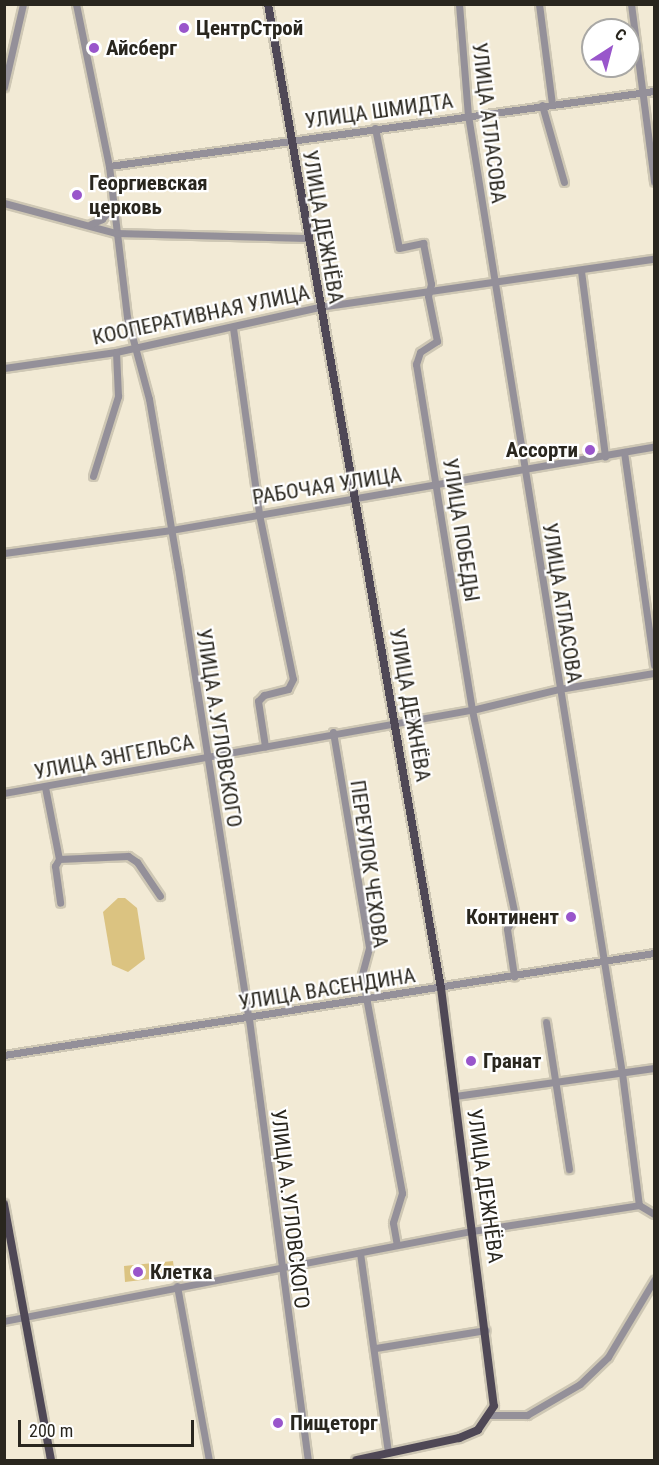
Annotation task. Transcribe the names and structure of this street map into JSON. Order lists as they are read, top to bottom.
{
  "streets": {
    "main road": ["УЛИЦА ДЕЖНЁВА"],
    "street": [
      "УЛИЦА ШМИДТА",
      "УЛИЦА АТЛАСОВА",
      "КООПЕРАТИВНАЯ УЛИЦА",
      "РАБОЧАЯ УЛИЦА",
      "УЛИЦА ПОБЕДЫ",
      "УЛИЦА А.УГЛОВСКОГО",
      "УЛИЦА ЭНГЕЛЬСА",
      "ПЕРЕУЛОК ЧЕХОВА",
      "УЛИЦА ВАСЕНДИНА"
    ]
  },
  "crossings": [
    ["УЛИЦА ШМИДТА", "УЛИЦА АТЛАСОВА"],
    ["УЛИЦА ШМИДТА", "УЛИЦА ДЕЖНЁВА"],
    ["УЛИЦА ШМИДТА", "УЛИЦА ПОБЕДЫ"],
    ["УЛИЦА ШМИДТА", "УЛИЦА А.УГЛОВСКОГО"],
    ["УЛИЦА АТЛАСОВА", "КООПЕРАТИВНАЯ УЛИЦА"],
    ["УЛИЦА АТЛАСОВА", "РАБОЧАЯ УЛИЦА"],
    ["УЛИЦА АТЛАСОВА", "УЛИЦА ЭНГЕЛЬСА"],
    ["УЛИЦА АТЛАСОВА", "УЛИЦА ВАСЕНДИНА"],
    ["УЛИЦА ДЕЖНЁВА", "КООПЕРАТИВНАЯ УЛИЦА"],
    ["УЛИЦА ДЕЖНЁВА", "РАБОЧАЯ УЛИЦА"],
    ["УЛИЦА ДЕЖНЁВА", "УЛИЦА ЭНГЕЛЬСА"],
    ["УЛИЦА ДЕЖНЁВА", "УЛИЦА ВАСЕНДИНА"],
    ["КООПЕРАТИВНАЯ УЛИЦА", "УЛИЦА ПОБЕДЫ"],
    ["КООПЕРАТИВНАЯ УЛИЦА", "УЛИЦА А.УГЛОВСКОГО"],
    ["РАБОЧАЯ УЛИЦА", "УЛИЦА ПОБЕДЫ"],
    ["РАБОЧАЯ УЛИЦА", "УЛИЦА А.УГЛОВСКОГО"],
    ["УЛИЦА ПОБЕДЫ", "УЛИЦА ЭНГЕЛЬСА"],
    ["УЛИЦА ПОБЕДЫ", "УЛИЦА ВАСЕНДИНА"],
    ["УЛИЦА А.УГЛОВСКОГО", "УЛИЦА ЭНГЕЛЬСА"],
    ["УЛИЦА А.УГЛОВСКОГО", "УЛИЦА ВАСЕНДИНА"],
    ["УЛИЦА ЭНГЕЛЬСА", "ПЕРЕУЛОК ЧЕХОВА"],
    ["ПЕРЕУЛОК ЧЕХОВА", "УЛИЦА ВАСЕНДИНА"]
  ],
  "places": [
    "ЦентрСтрой",
    "Айсберг",
    "Георгиевская церковь",
    "Ассорти",
    "Континент",
    "Гранат",
    "Клетка",
    "Пищеторг"
  ],
  "scale_bar": "200 m",
  "north": "top right"
}
